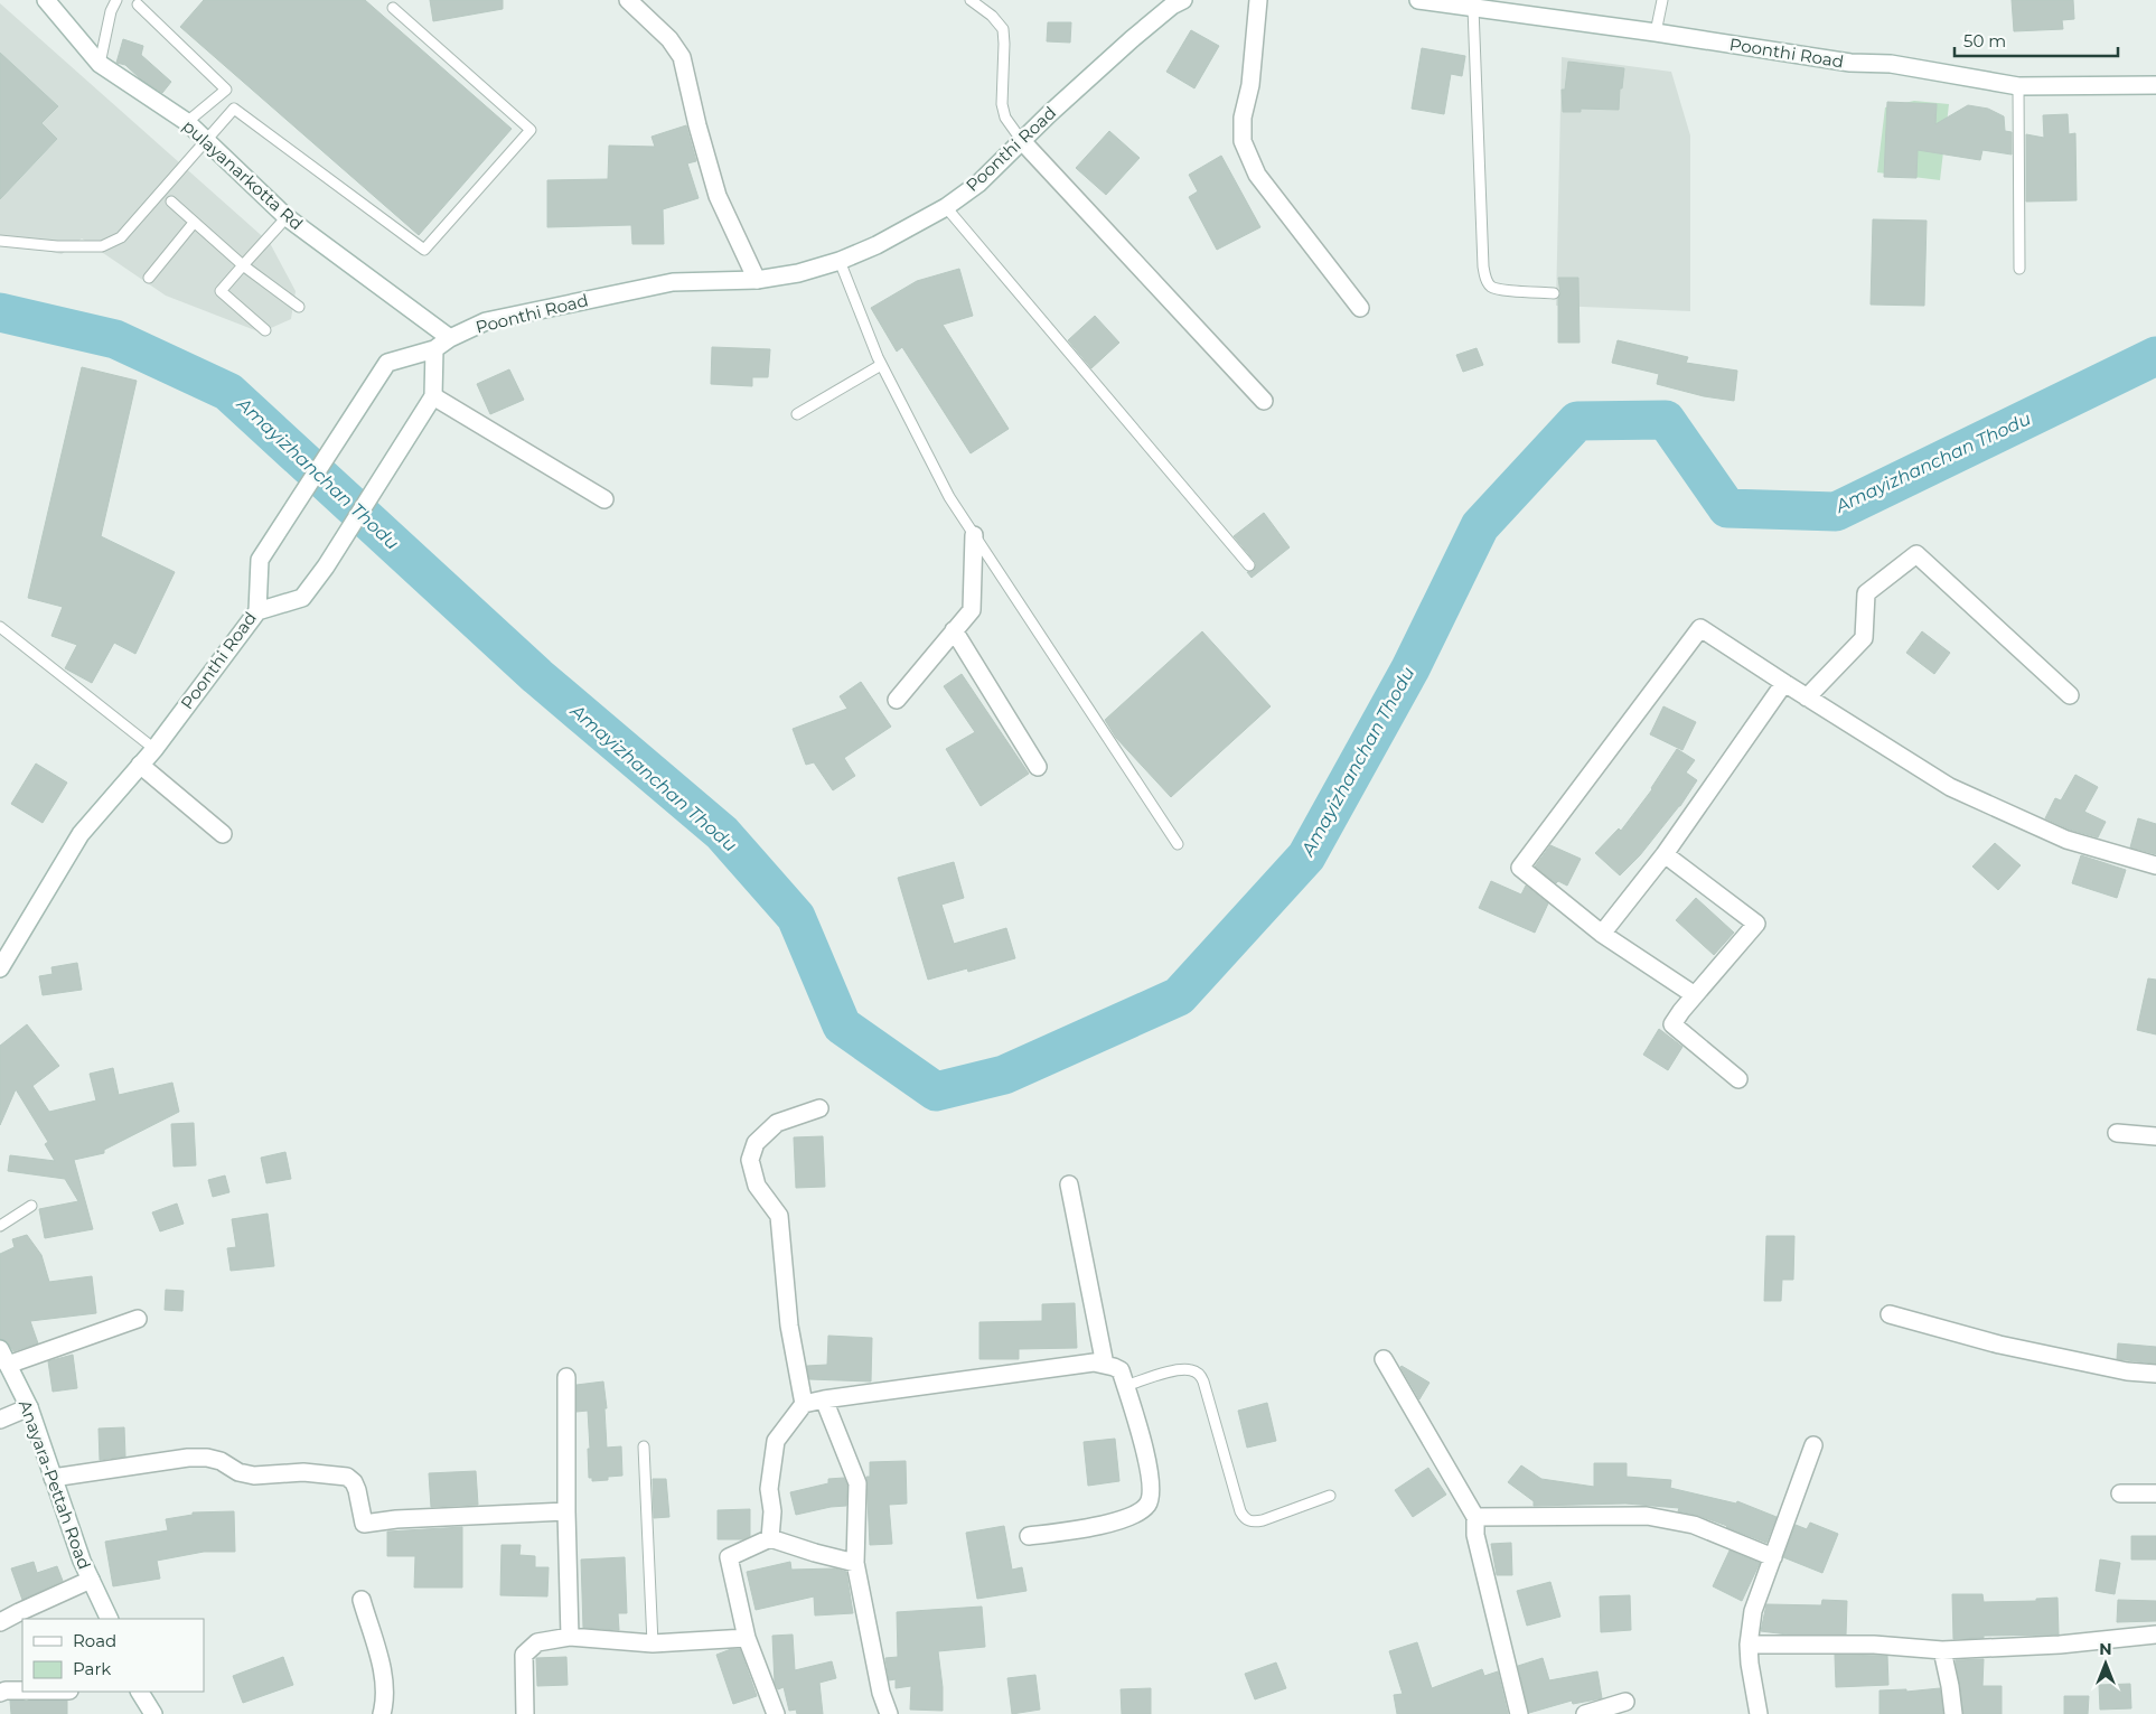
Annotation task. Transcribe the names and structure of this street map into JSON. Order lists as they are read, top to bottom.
{
  "streets": {
    "street": ["Poonthi Road", "pulayanarkotta Rd", "Anayara-Pettah Road"]
  },
  "crossings": [
    ["Poonthi Road", "pulayanarkotta Rd"]
  ],
  "water": ["Amayizhanchan Thodu"],
  "legend": ["Road", "Park"],
  "scale_bar": "50 m",
  "north": "top"
}
